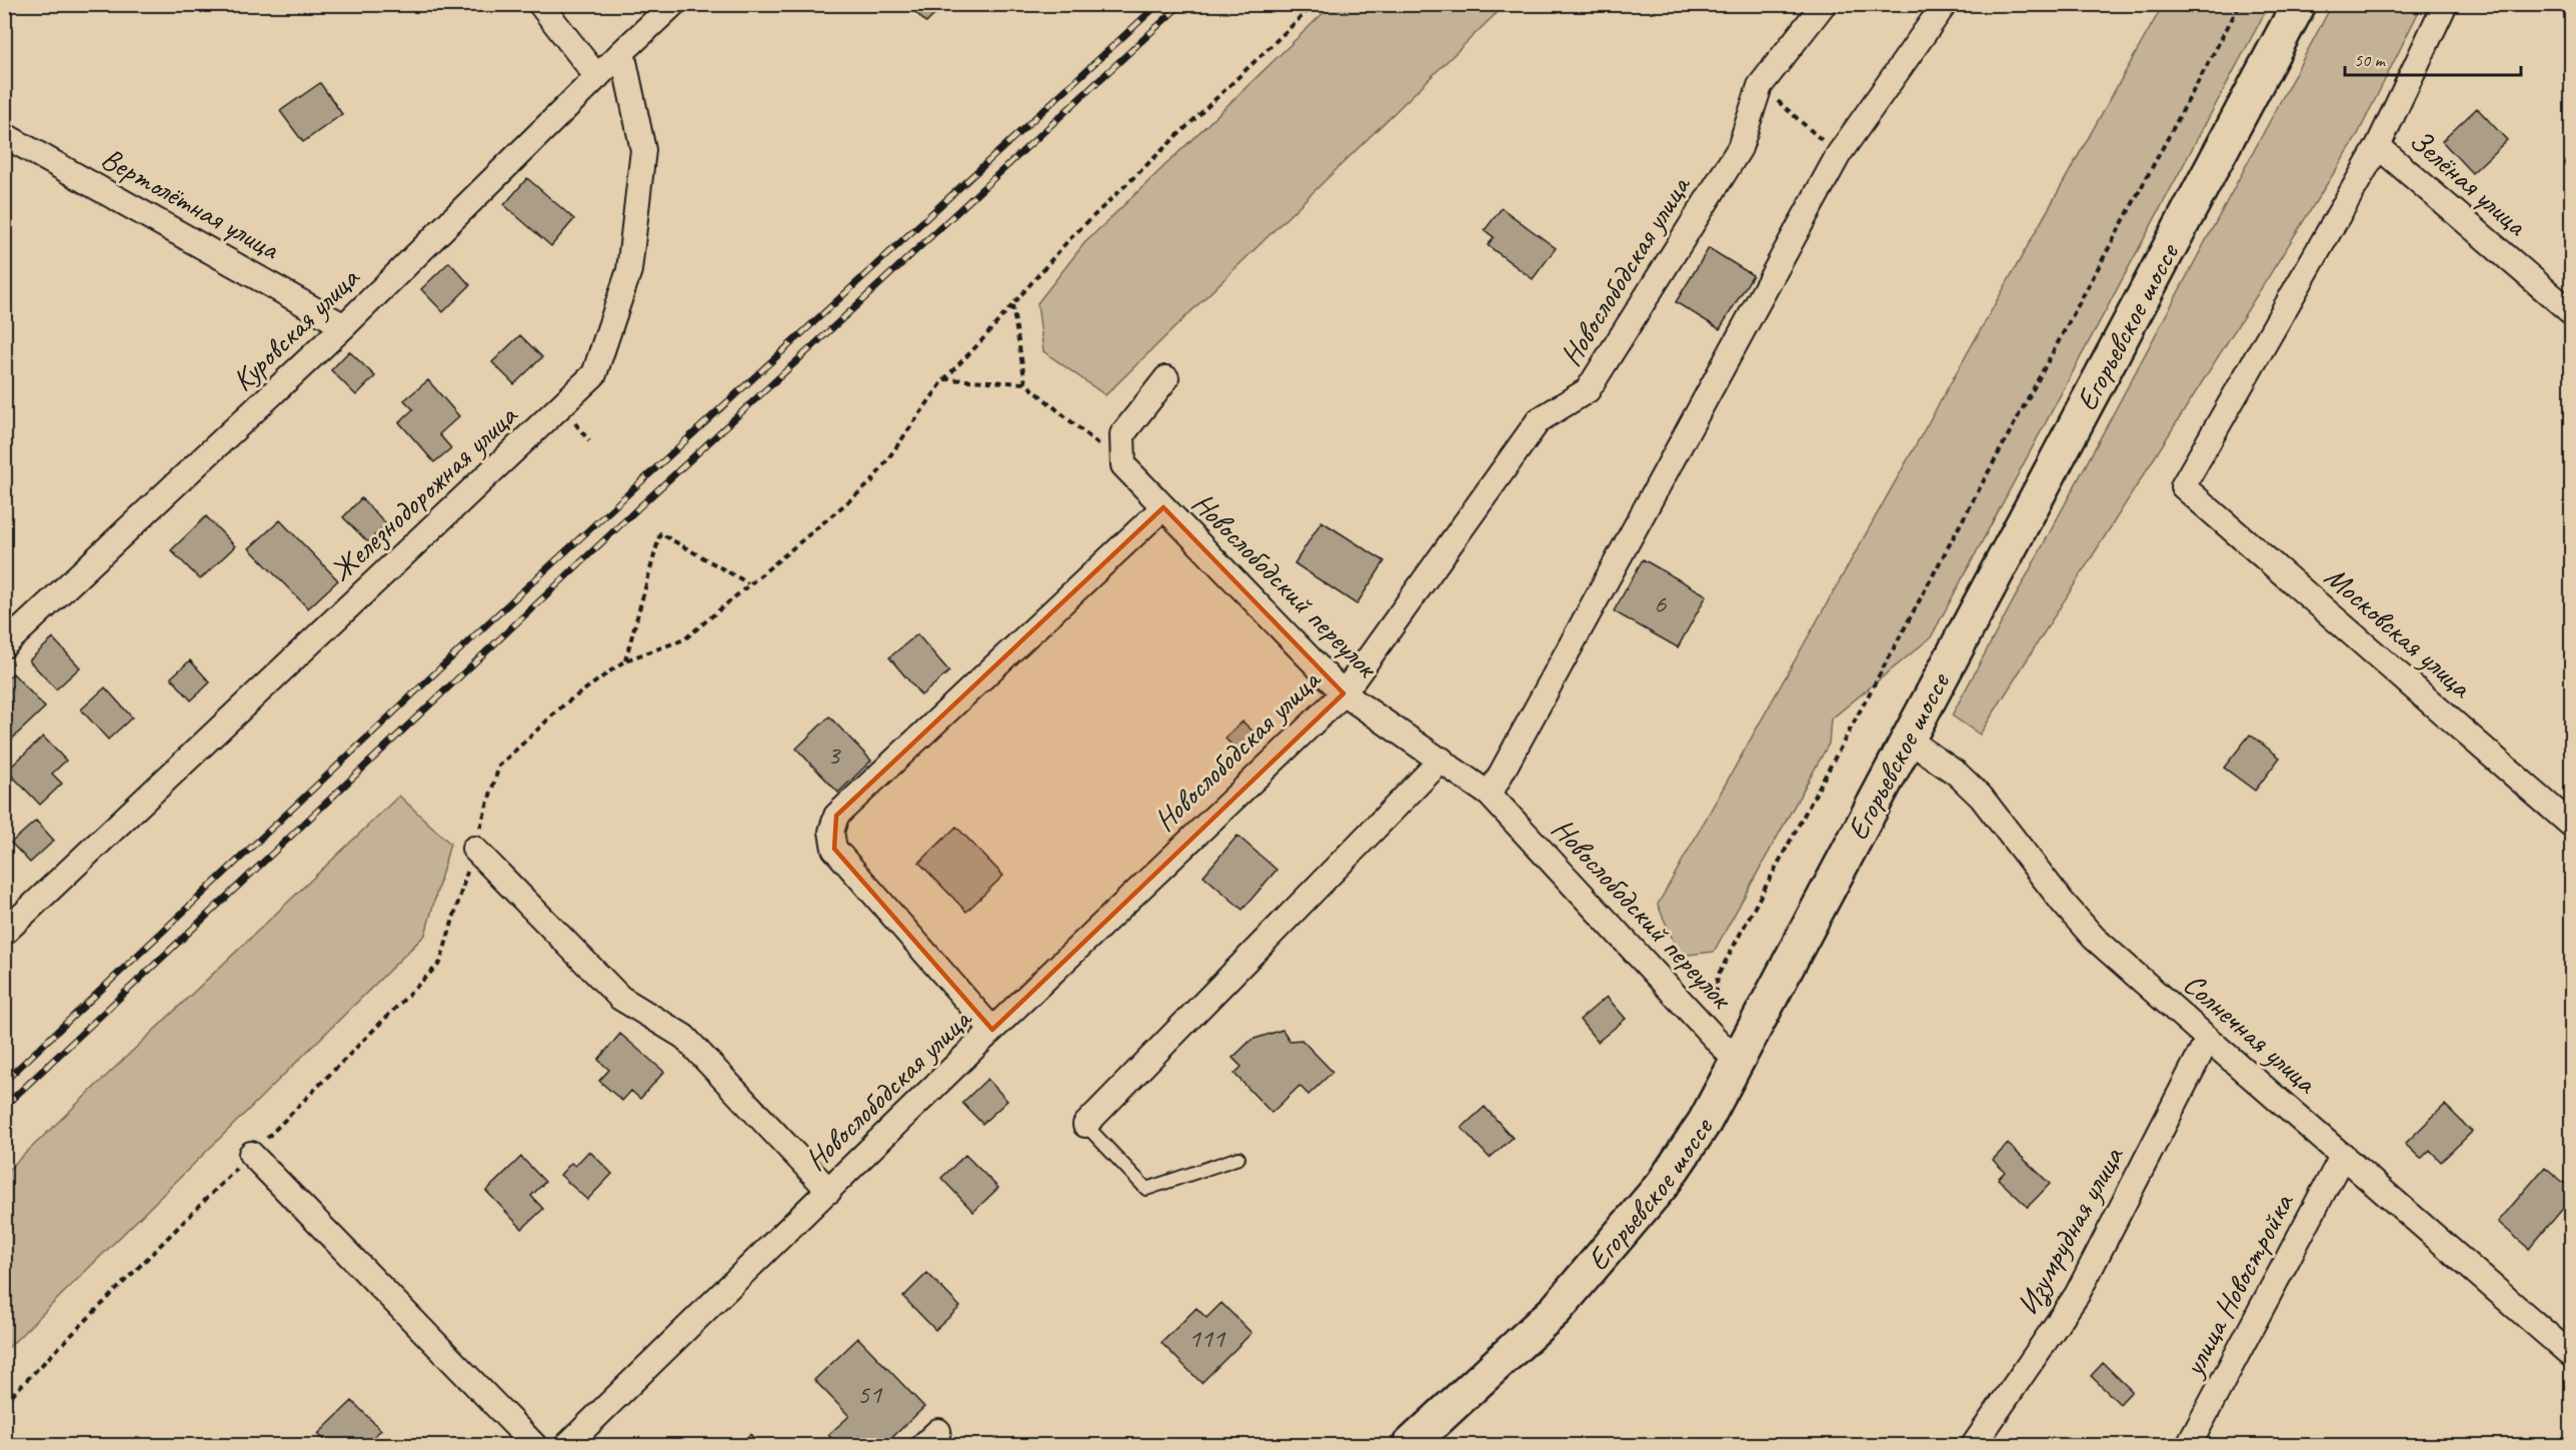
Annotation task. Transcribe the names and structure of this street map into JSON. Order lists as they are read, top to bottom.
{
  "streets": {
    "main road": ["Егорьевское шоссе"],
    "street": [
      "Зелёная улица",
      "Вертолётная улица",
      "Новослободская улица",
      "Куровская улица",
      "Железнодорожная улица",
      "Новослободский переулок",
      "Московская улица",
      "Солнечная улица",
      "Изумрудная улица",
      "улица Новостройка"
    ]
  },
  "crossings": [
    ["Зелёная улица", "Московская улица"],
    ["Вертолётная улица", "Куровская улица"],
    ["Новослободская улица", "Новослободский переулок"],
    ["Егорьевское шоссе", "Новослободский переулок"],
    ["Егорьевское шоссе", "Солнечная улица"],
    ["Куровская улица", "Железнодорожная улица"],
    ["Солнечная улица", "Изумрудная улица"],
    ["Солнечная улица", "улица Новостройка"]
  ],
  "house_numbers": [
    "6",
    "3",
    "111",
    "51"
  ],
  "scale_bar": "50 m"
}
